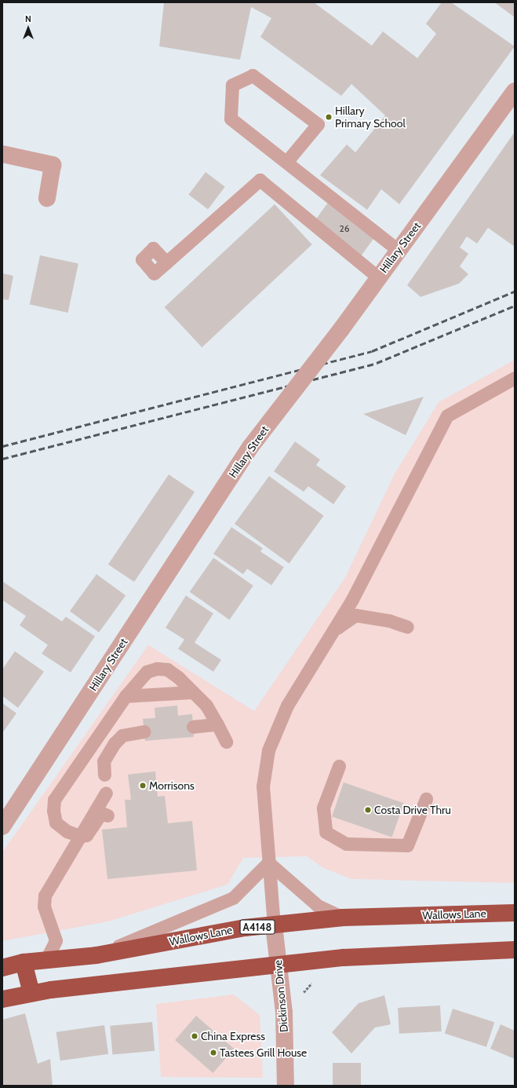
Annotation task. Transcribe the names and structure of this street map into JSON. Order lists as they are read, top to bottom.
{
  "streets": {
    "highway": ["Wallows Lane", "A4148"],
    "street": ["Hillary Street", "Dickinson Drive"]
  },
  "crossings": [
    ["Wallows Lane", "Dickinson Drive"]
  ],
  "places": [
    "Hillary Primary School",
    "Morrisons",
    "Costa Drive Thru",
    "China Express",
    "Tastees Grill House"
  ],
  "house_numbers": ["26"],
  "north": "top"
}
